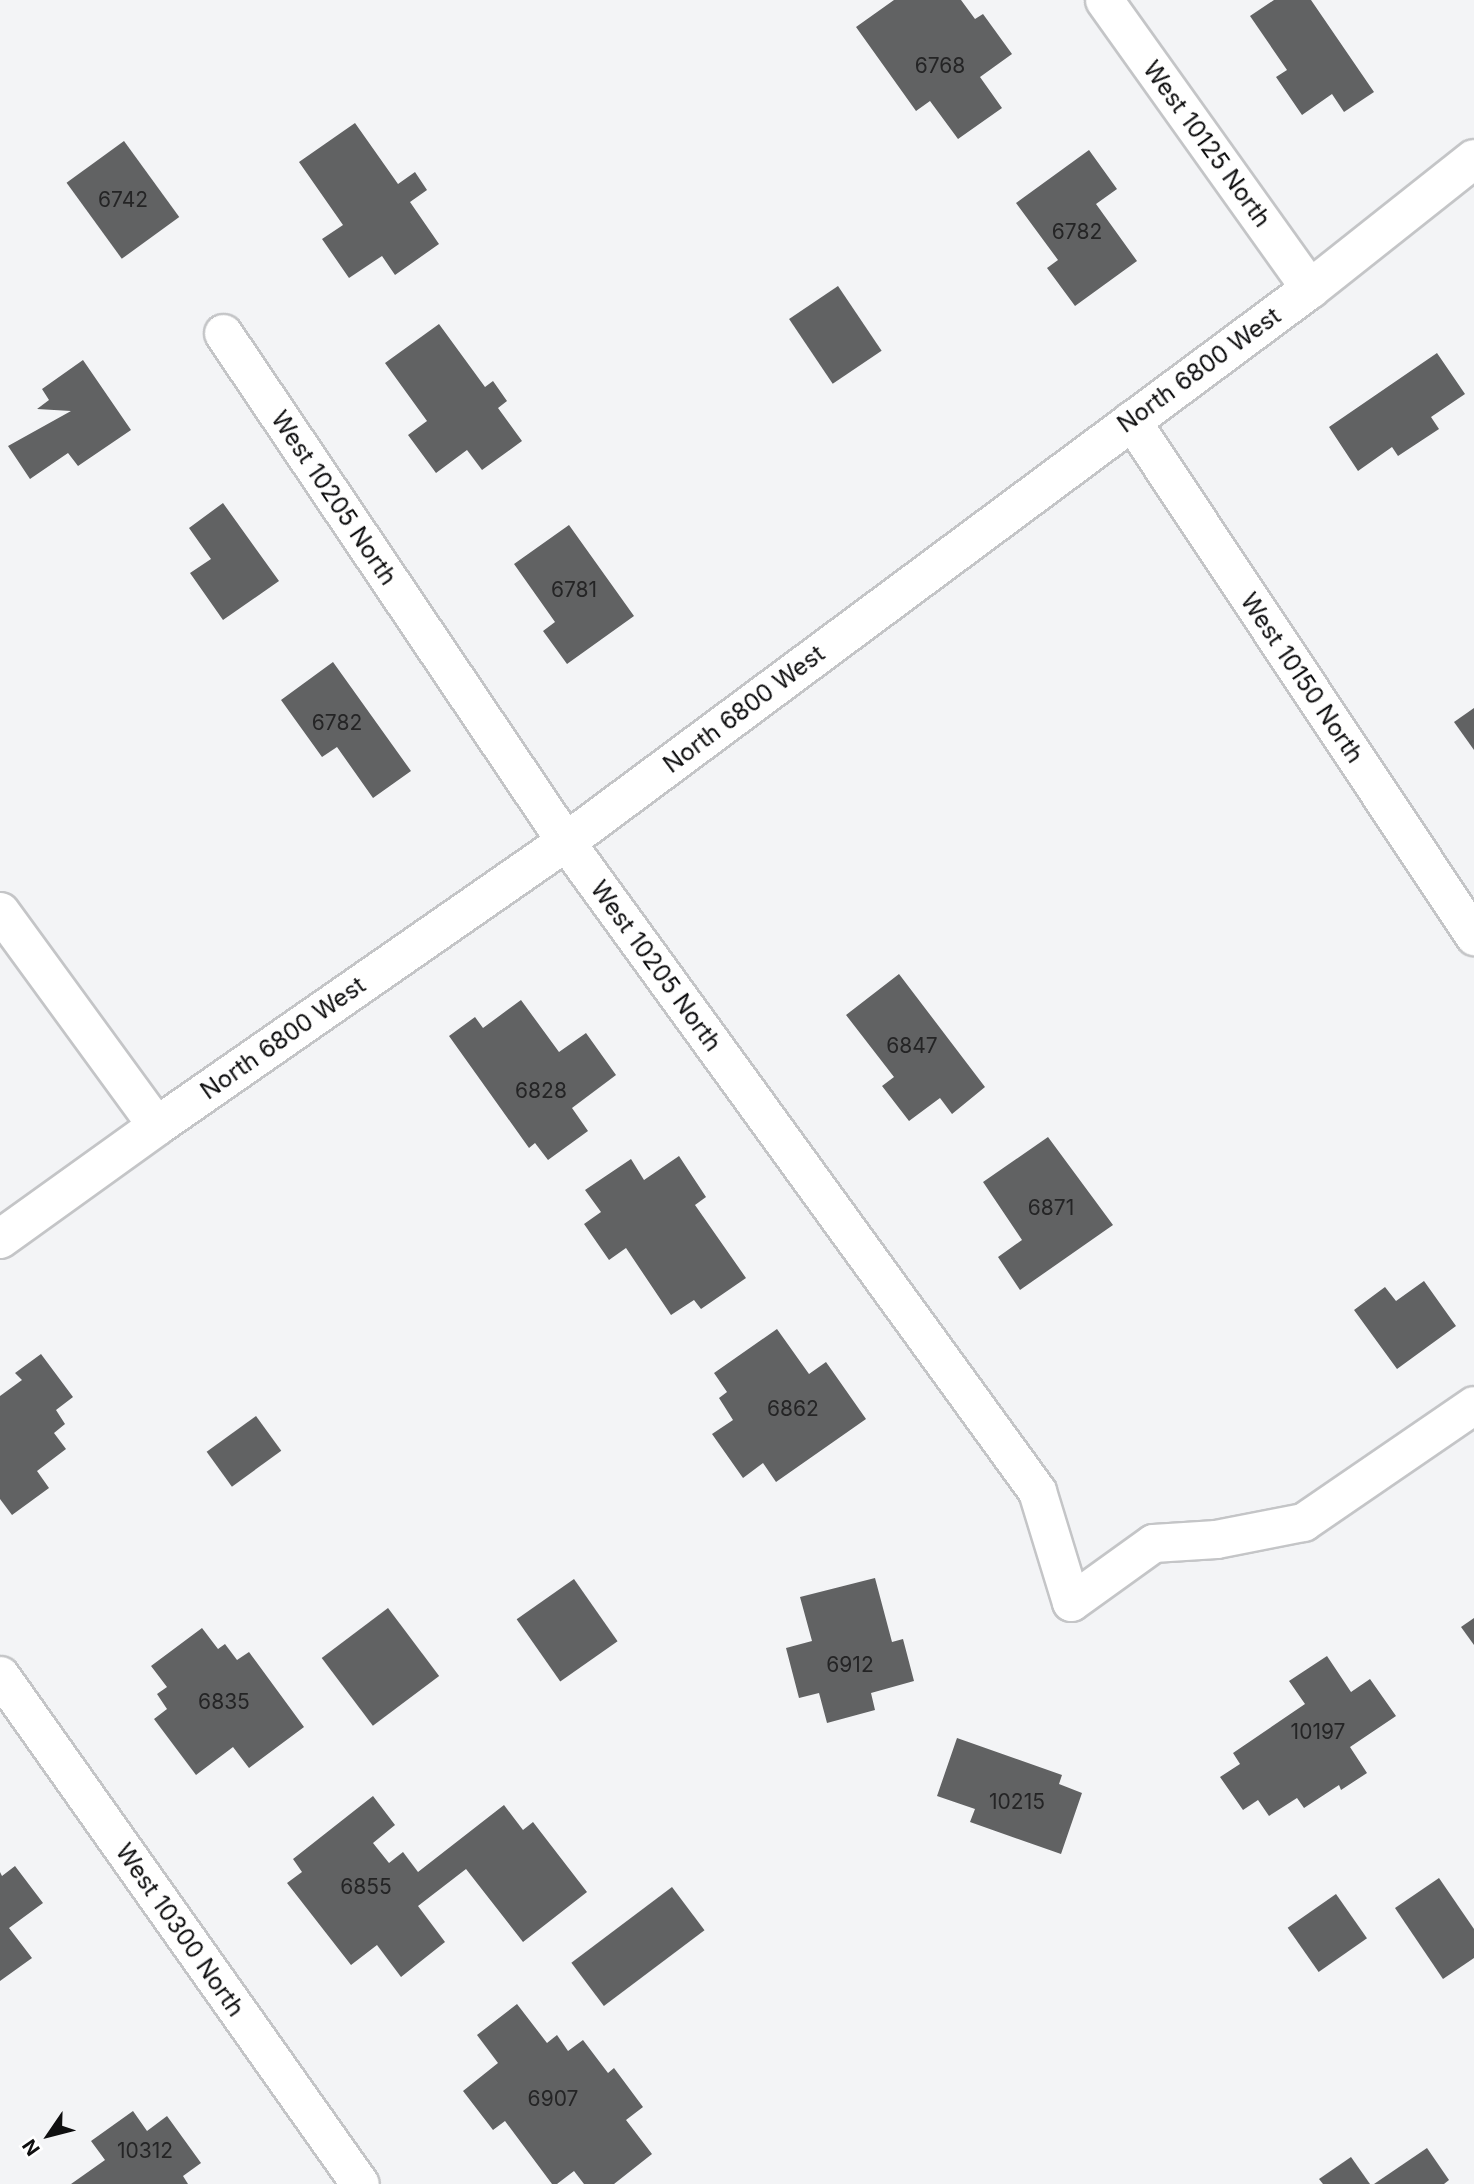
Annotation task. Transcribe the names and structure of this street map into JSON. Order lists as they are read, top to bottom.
{
  "streets": {
    "street": [
      "West 10125 North",
      "North 6800 West",
      "West 10205 North",
      "West 10150 North",
      "West 10300 North"
    ]
  },
  "crossings": [
    ["West 10125 North", "North 6800 West"],
    ["North 6800 West", "West 10205 North"],
    ["North 6800 West", "West 10150 North"]
  ],
  "house_numbers": [
    "6768",
    "6742",
    "6782",
    "6781",
    "6782",
    "6847",
    "6828",
    "6871",
    "6862",
    "6912",
    "6835",
    "10197",
    "10215",
    "6855",
    "6907",
    "10312"
  ],
  "north": "bottom left"
}
